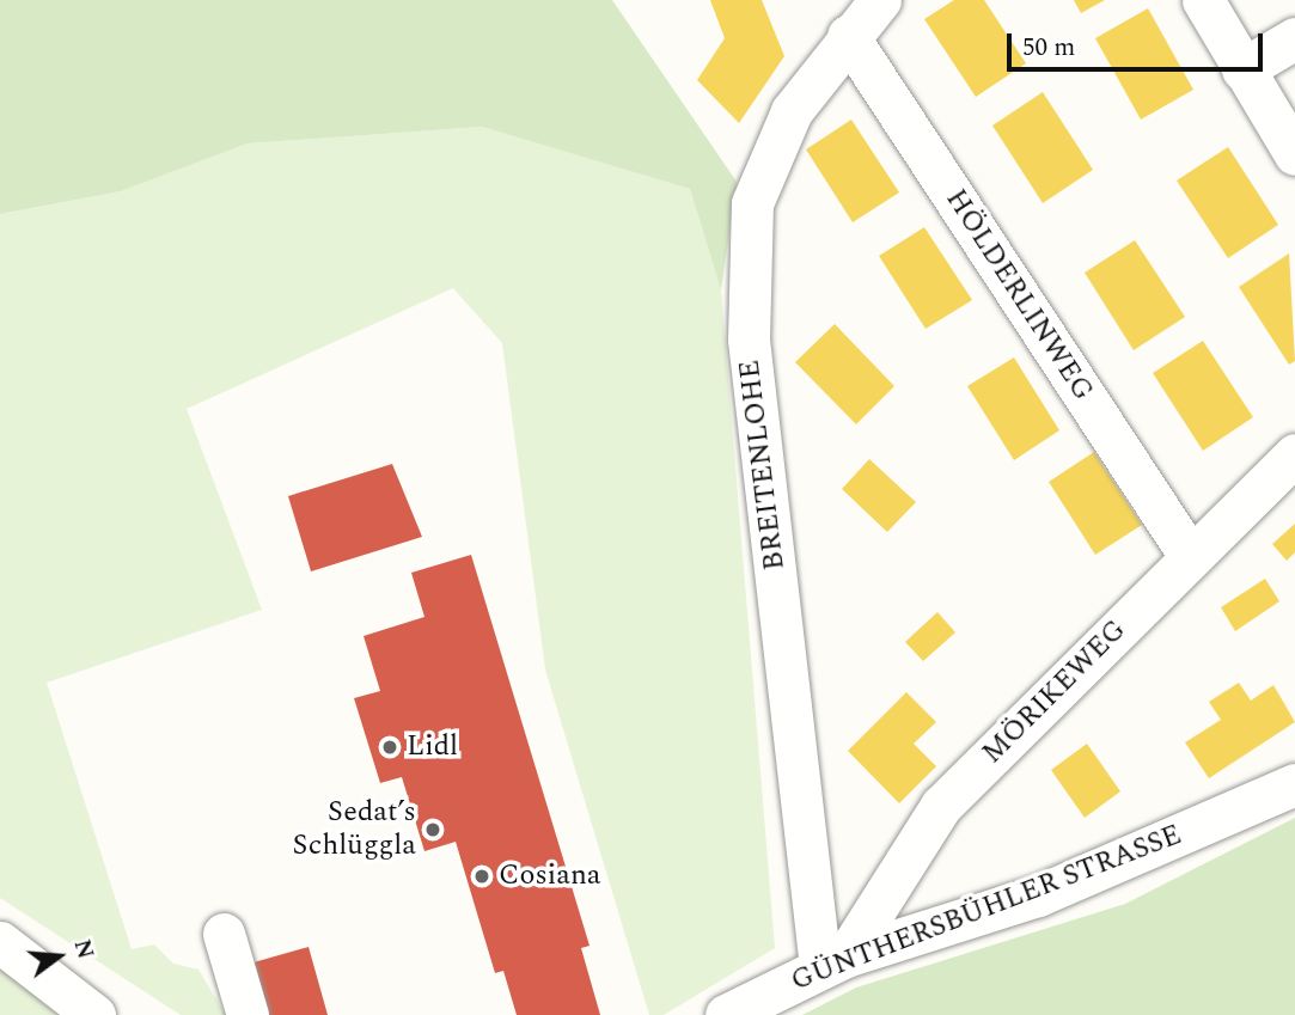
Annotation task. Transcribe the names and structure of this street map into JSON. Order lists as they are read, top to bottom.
{
  "streets": {
    "street": [
      "HÖLDERLINWEG",
      "BREITENLOHE",
      "MÖRIKEWEG",
      "GÜNTHERSBÜHLER STRASSE"
    ]
  },
  "crossings": [
    ["HÖLDERLINWEG", "BREITENLOHE"],
    ["HÖLDERLINWEG", "MÖRIKEWEG"],
    ["BREITENLOHE", "MÖRIKEWEG"],
    ["BREITENLOHE", "GÜNTHERSBÜHLER STRASSE"],
    ["MÖRIKEWEG", "GÜNTHERSBÜHLER STRASSE"]
  ],
  "places": ["Lidl", "Sedat’s Schlüggla", "Cosiana"],
  "scale_bar": "50 m",
  "north": "right"
}
